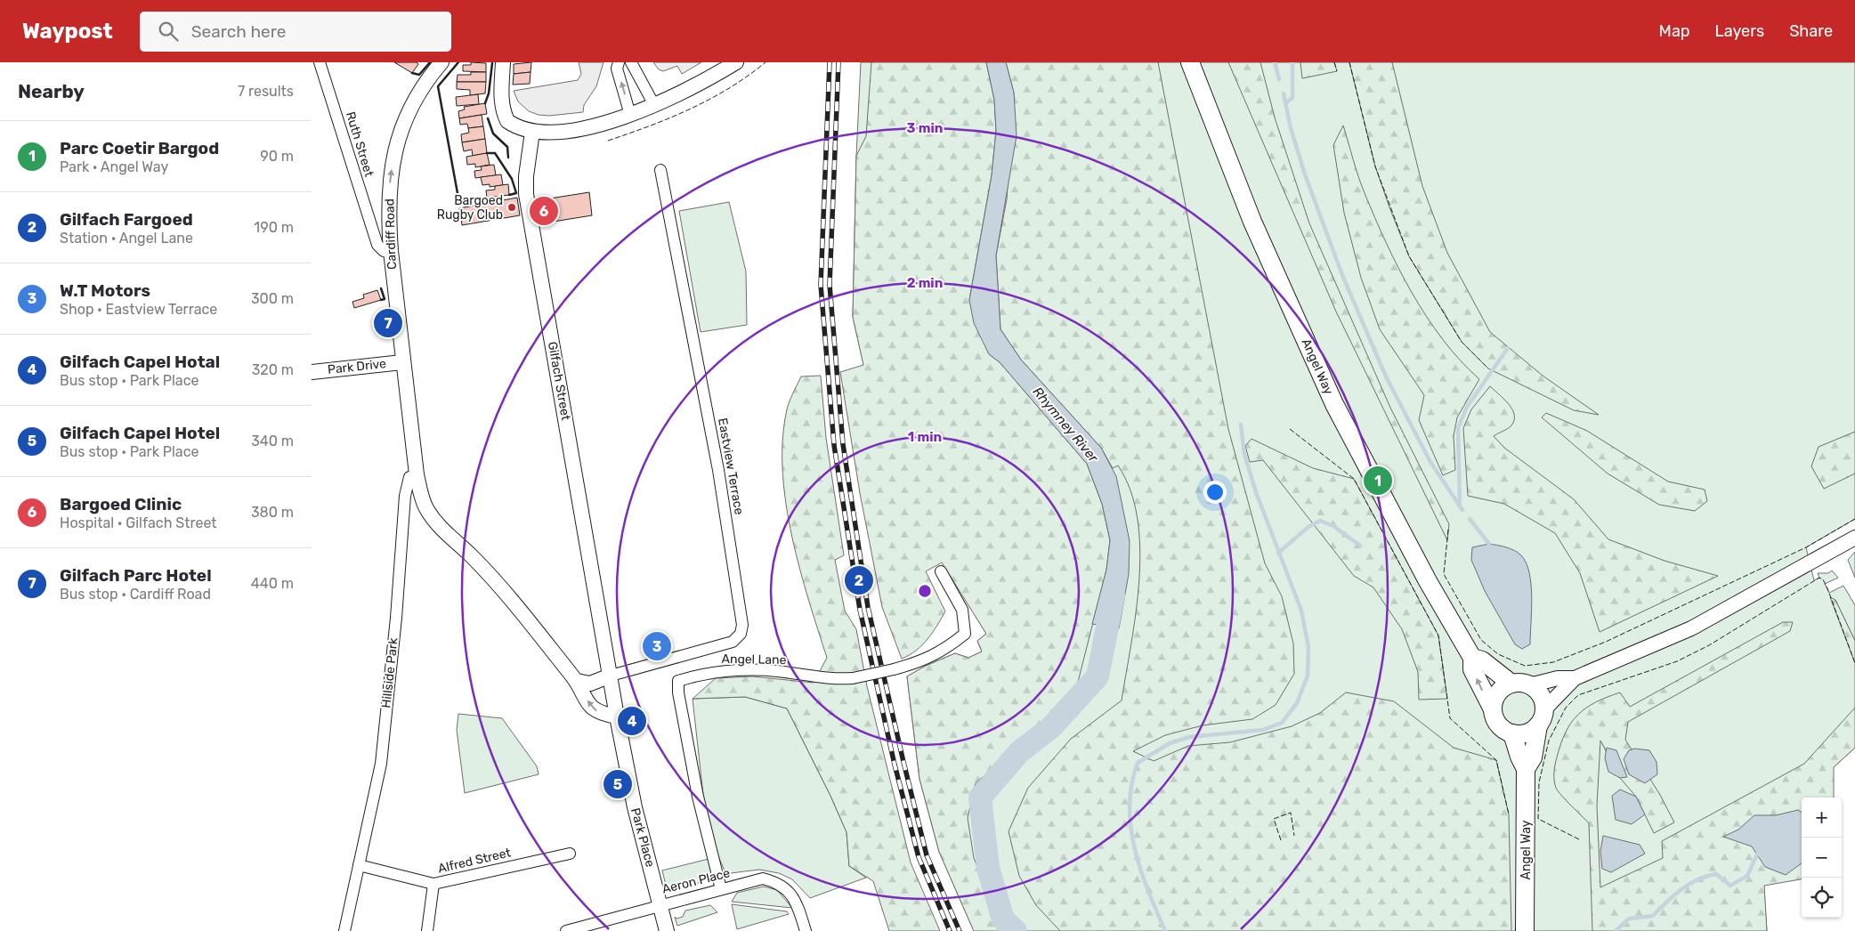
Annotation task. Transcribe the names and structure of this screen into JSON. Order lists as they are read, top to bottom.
{
  "streets": {
    "main road": ["Angel Way"],
    "street": [
      "Ruth Street",
      "Cardiff Road",
      "Park Drive",
      "Gilfach Street",
      "Eastview Terrace",
      "Angel Lane",
      "Hillside Park",
      "Park Place",
      "Alfred Street",
      "Aeron Place"
    ]
  },
  "crossings": [
    ["Ruth Street", "Cardiff Road"],
    ["Cardiff Road", "Park Drive"],
    ["Cardiff Road", "Hillside Park"],
    ["Gilfach Street", "Eastview Terrace"],
    ["Gilfach Street", "Park Place"],
    ["Angel Lane", "Aeron Place"],
    ["Hillside Park", "Alfred Street"],
    ["Park Place", "Aeron Place"]
  ],
  "one_way": ["Cardiff Road"],
  "water": ["Rhymney River"],
  "places": ["Bargoed Rugby Club"],
  "page": {
    "header": "Waypost",
    "search": "Search here",
    "nav": ["Map", "Layers", "Share"],
    "heading": ["Nearby", "7 results"],
    "list": [
      {
        "mark": "1",
        "name": "Parc Coetir Bargod",
        "note": "Park · Angel Way",
        "value": "90 m"
      },
      {
        "mark": "2",
        "name": "Gilfach Fargoed",
        "note": "Station · Angel Lane",
        "value": "190 m"
      },
      {
        "mark": "3",
        "name": "W.T Motors",
        "note": "Shop · Eastview Terrace",
        "value": "300 m"
      },
      {
        "mark": "4",
        "name": "Gilfach Capel Hotal",
        "note": "Bus stop · Park Place",
        "value": "320 m"
      },
      {
        "mark": "5",
        "name": "Gilfach Capel Hotel",
        "note": "Bus stop · Park Place",
        "value": "340 m"
      },
      {
        "mark": "6",
        "name": "Bargoed Clinic",
        "note": "Hospital · Gilfach Street",
        "value": "380 m"
      },
      {
        "mark": "7",
        "name": "Gilfach Parc Hotel",
        "note": "Bus stop · Cardiff Road",
        "value": "440 m"
      }
    ],
    "pins": [
      "6",
      "7",
      "1",
      "2",
      "3",
      "4",
      "5"
    ],
    "map_buttons": ["+", "−"]
  },
  "rings": ["3 min", "2 min", "1 min"]
}
